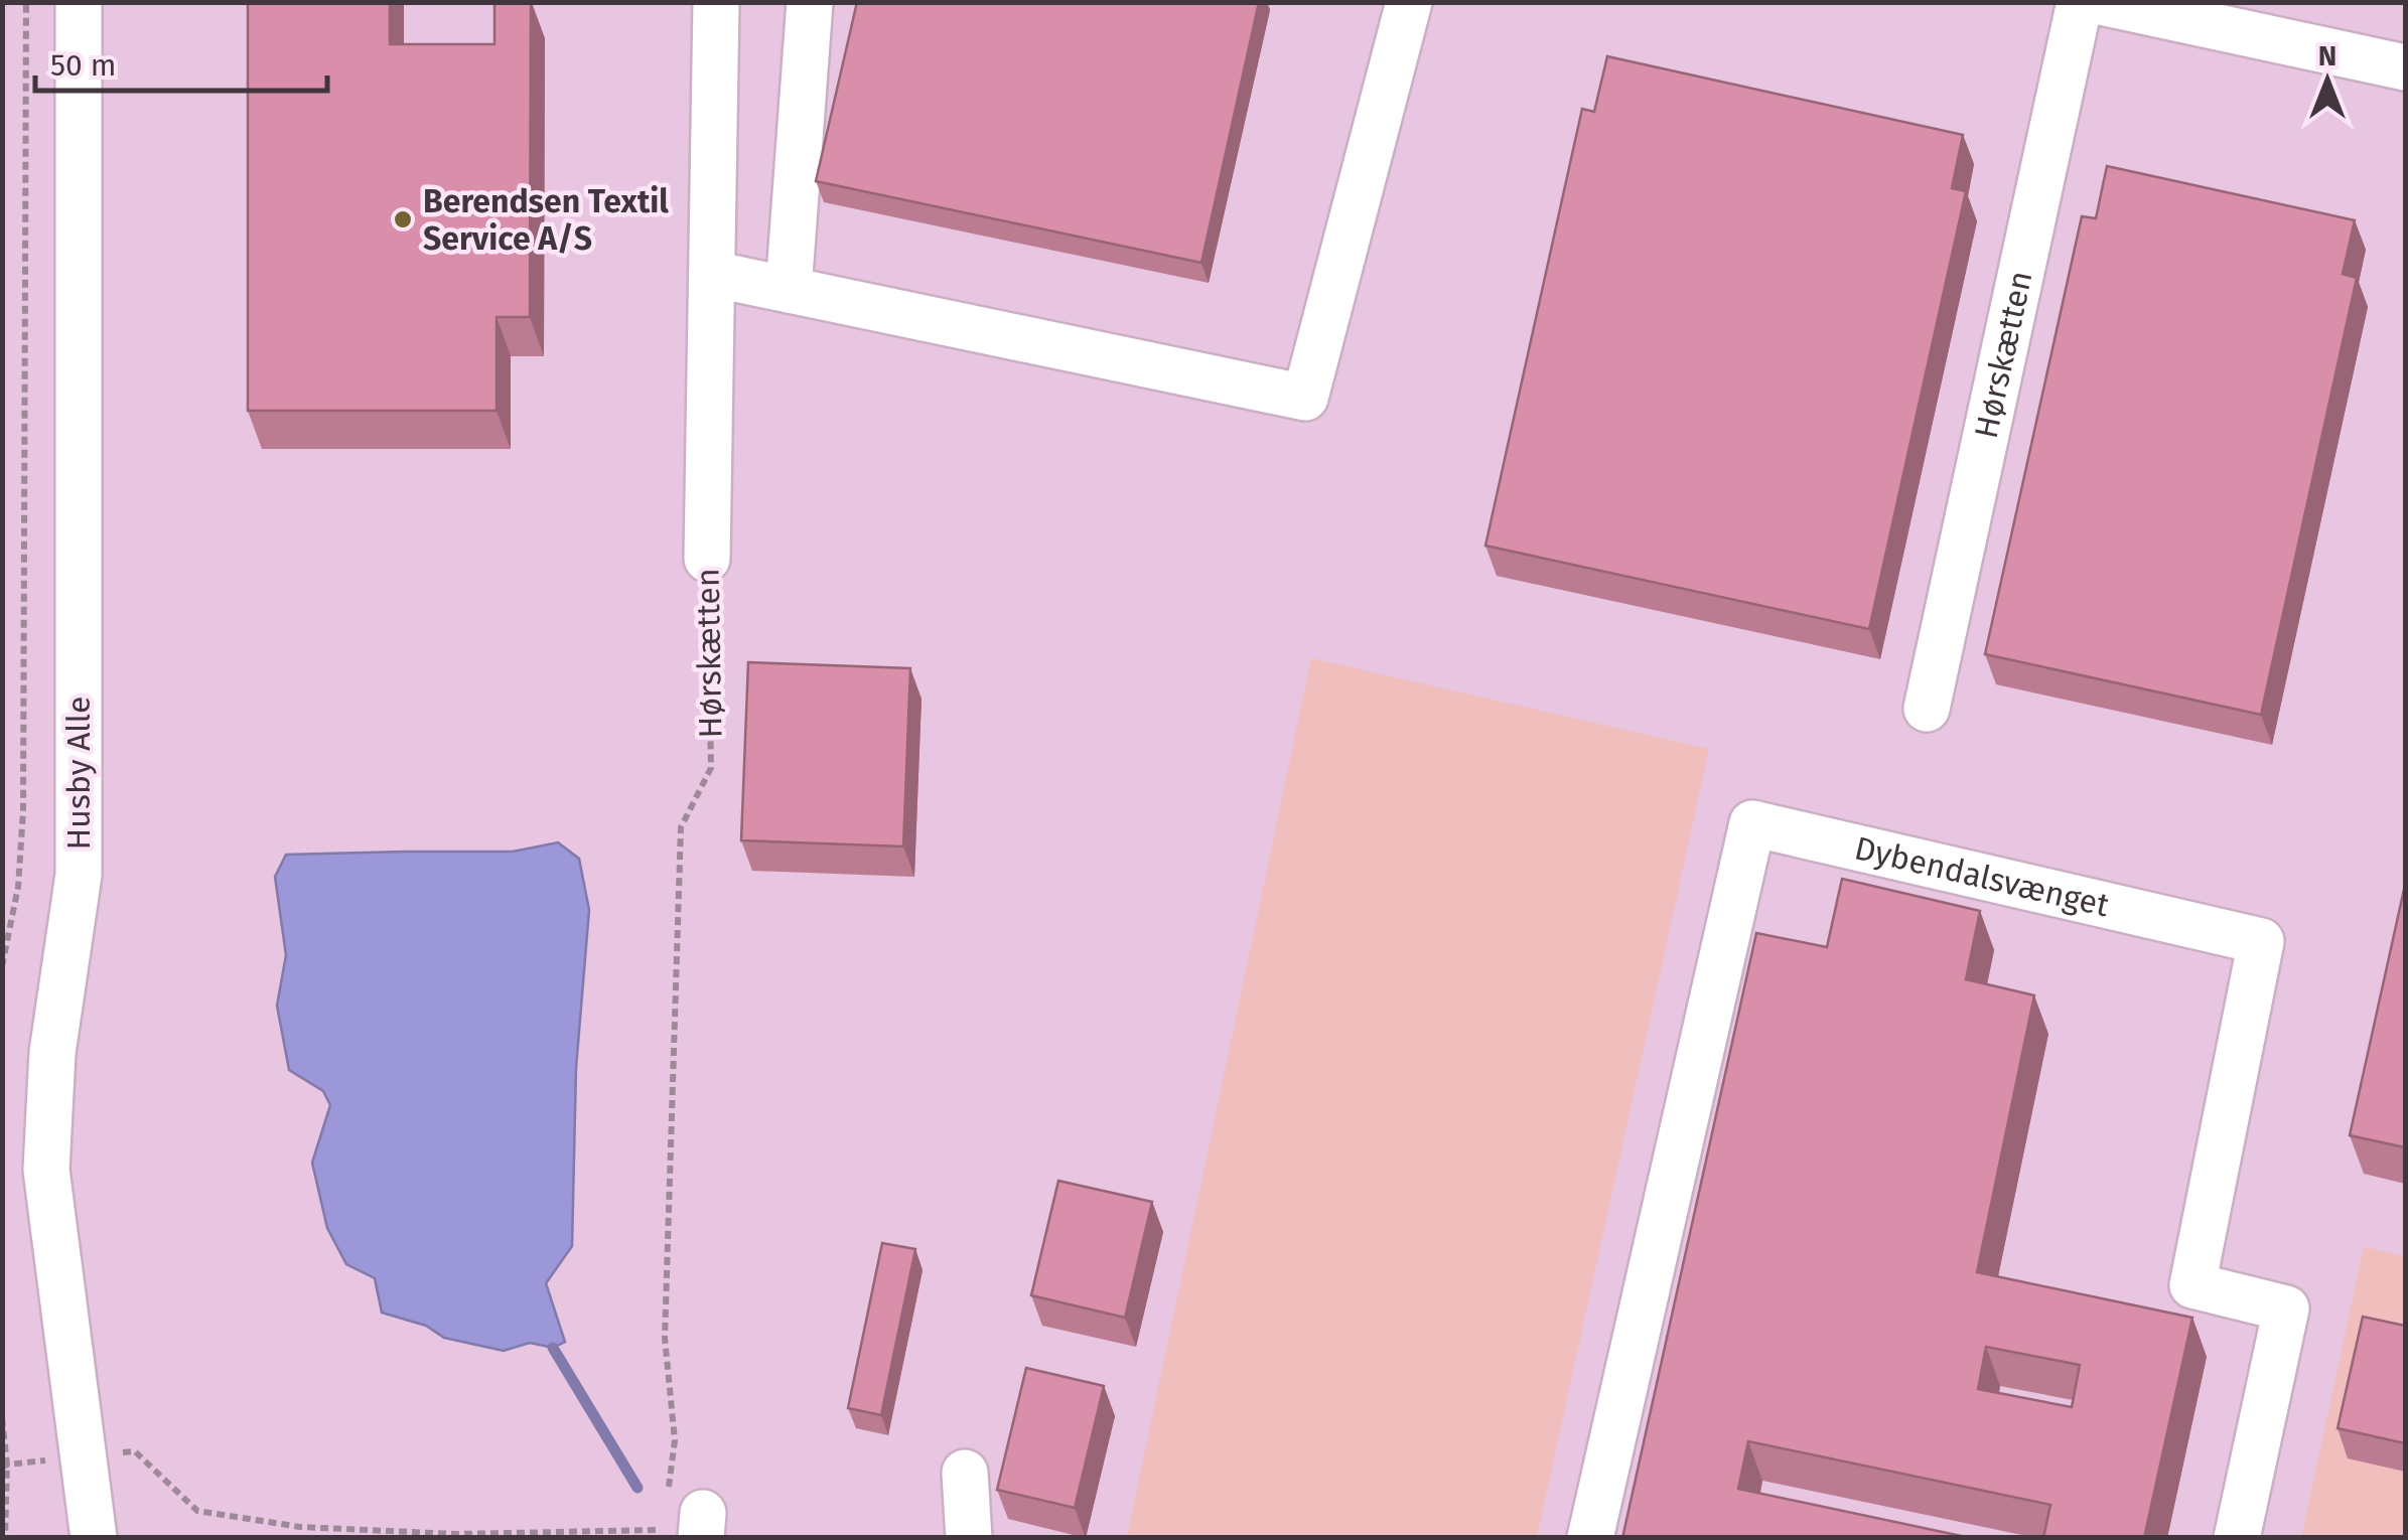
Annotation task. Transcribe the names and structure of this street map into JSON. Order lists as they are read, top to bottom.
{
  "streets": {
    "street": ["Hørskætten", "Husby Alle", "Dybendalsvænget"]
  },
  "places": ["Berendsen Textil Service A/S"],
  "scale_bar": "50 m",
  "north": "top"
}
